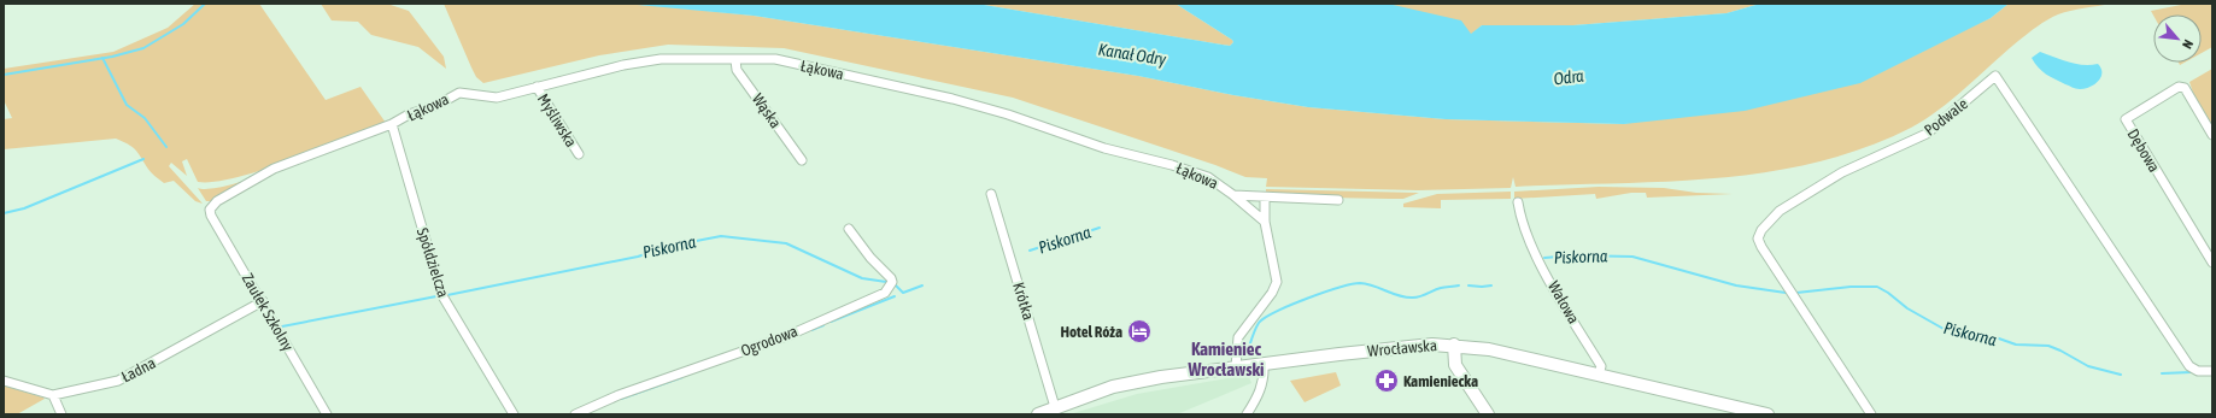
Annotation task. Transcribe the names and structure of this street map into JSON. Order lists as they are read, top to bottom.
{
  "streets": {
    "main road": ["Wrocławska"],
    "street": [
      "Łąkowa",
      "Wąska",
      "Podwale",
      "Myśliwska",
      "Dębowa",
      "Spółdzielcza",
      "Krótka",
      "Wałowa",
      "Zaułek Szkolny",
      "Ogrodowa",
      "Ładna"
    ]
  },
  "crossings": [
    ["Łąkowa", "Wąska"],
    ["Łąkowa", "Myśliwska"],
    ["Łąkowa", "Spółdzielcza"],
    ["Łąkowa", "Zaułek Szkolny"],
    ["Krótka", "Wrocławska"],
    ["Wałowa", "Wrocławska"],
    ["Zaułek Szkolny", "Ładna"]
  ],
  "districts": ["Kamieniec Wrocławski"],
  "water": ["Kanał Odry", "Odra", "Piskorna"],
  "places": {
    "hotel": ["Hotel Róża"],
    "pharmacy": ["Kamieniecka"]
  },
  "north": "bottom right"
}
